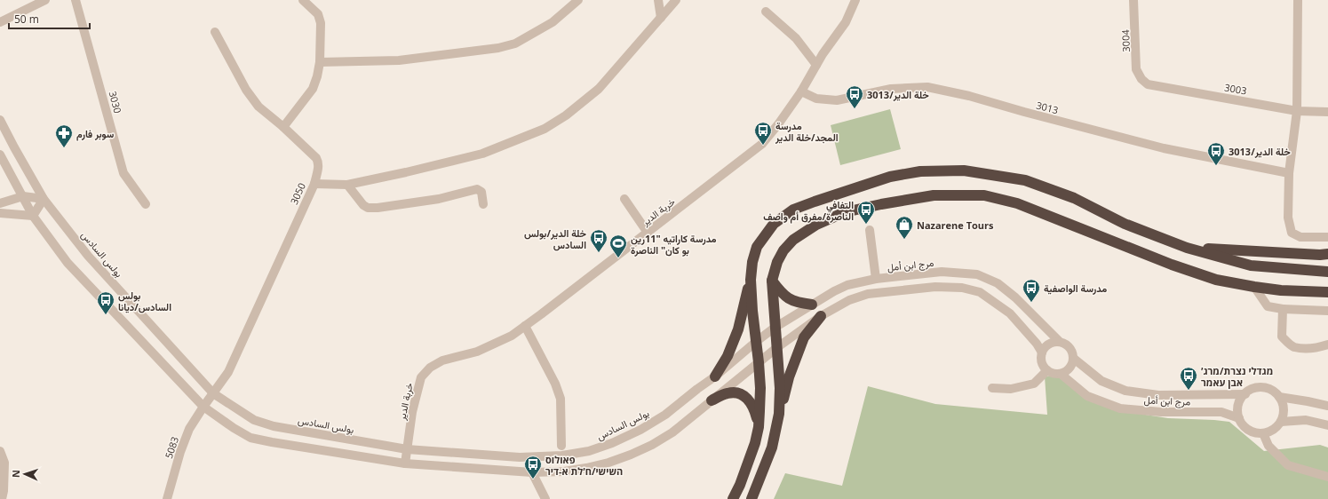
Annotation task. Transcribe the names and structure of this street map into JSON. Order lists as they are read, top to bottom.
{
  "streets": {
    "street": [
      "3004",
      "3003",
      "3030",
      "3013",
      "3050",
      "خربة الدير",
      "بولس السادس",
      "مرج ابن أمل",
      "5083"
    ]
  },
  "crossings": [
    ["3004", "3003"],
    ["3013", "خربة الدير"],
    ["3050", "بولس السادس"],
    ["3050", "5083"],
    ["خربة الدير", "بولس السادس"],
    ["بولس السادس", "مرج ابن أمل"]
  ],
  "places": {
    "bus stop": [
      "3013/خلة الدير",
      "مدرسة المجد/خلة الدير",
      "خلة الدير/3013",
      "التفافي الناصرة/مفرق أم واصف",
      "خلة الدير/بولس السادس",
      "مدرسة الواصفية",
      "بولس السادس/ديانا",
      "מגדלי נצרת/מרג׳ אבן עאמר",
      "פאולוס השישי/ח׳לת א-דיר"
    ],
    "pharmacy": ["سوبر فارم"],
    "shop": ["Nazarene Tours"],
    "sports": ["مدرسة كاراتيه \"11رين بو كان\" الناصرة"]
  },
  "scale_bar": "50 m",
  "north": "left"
}
